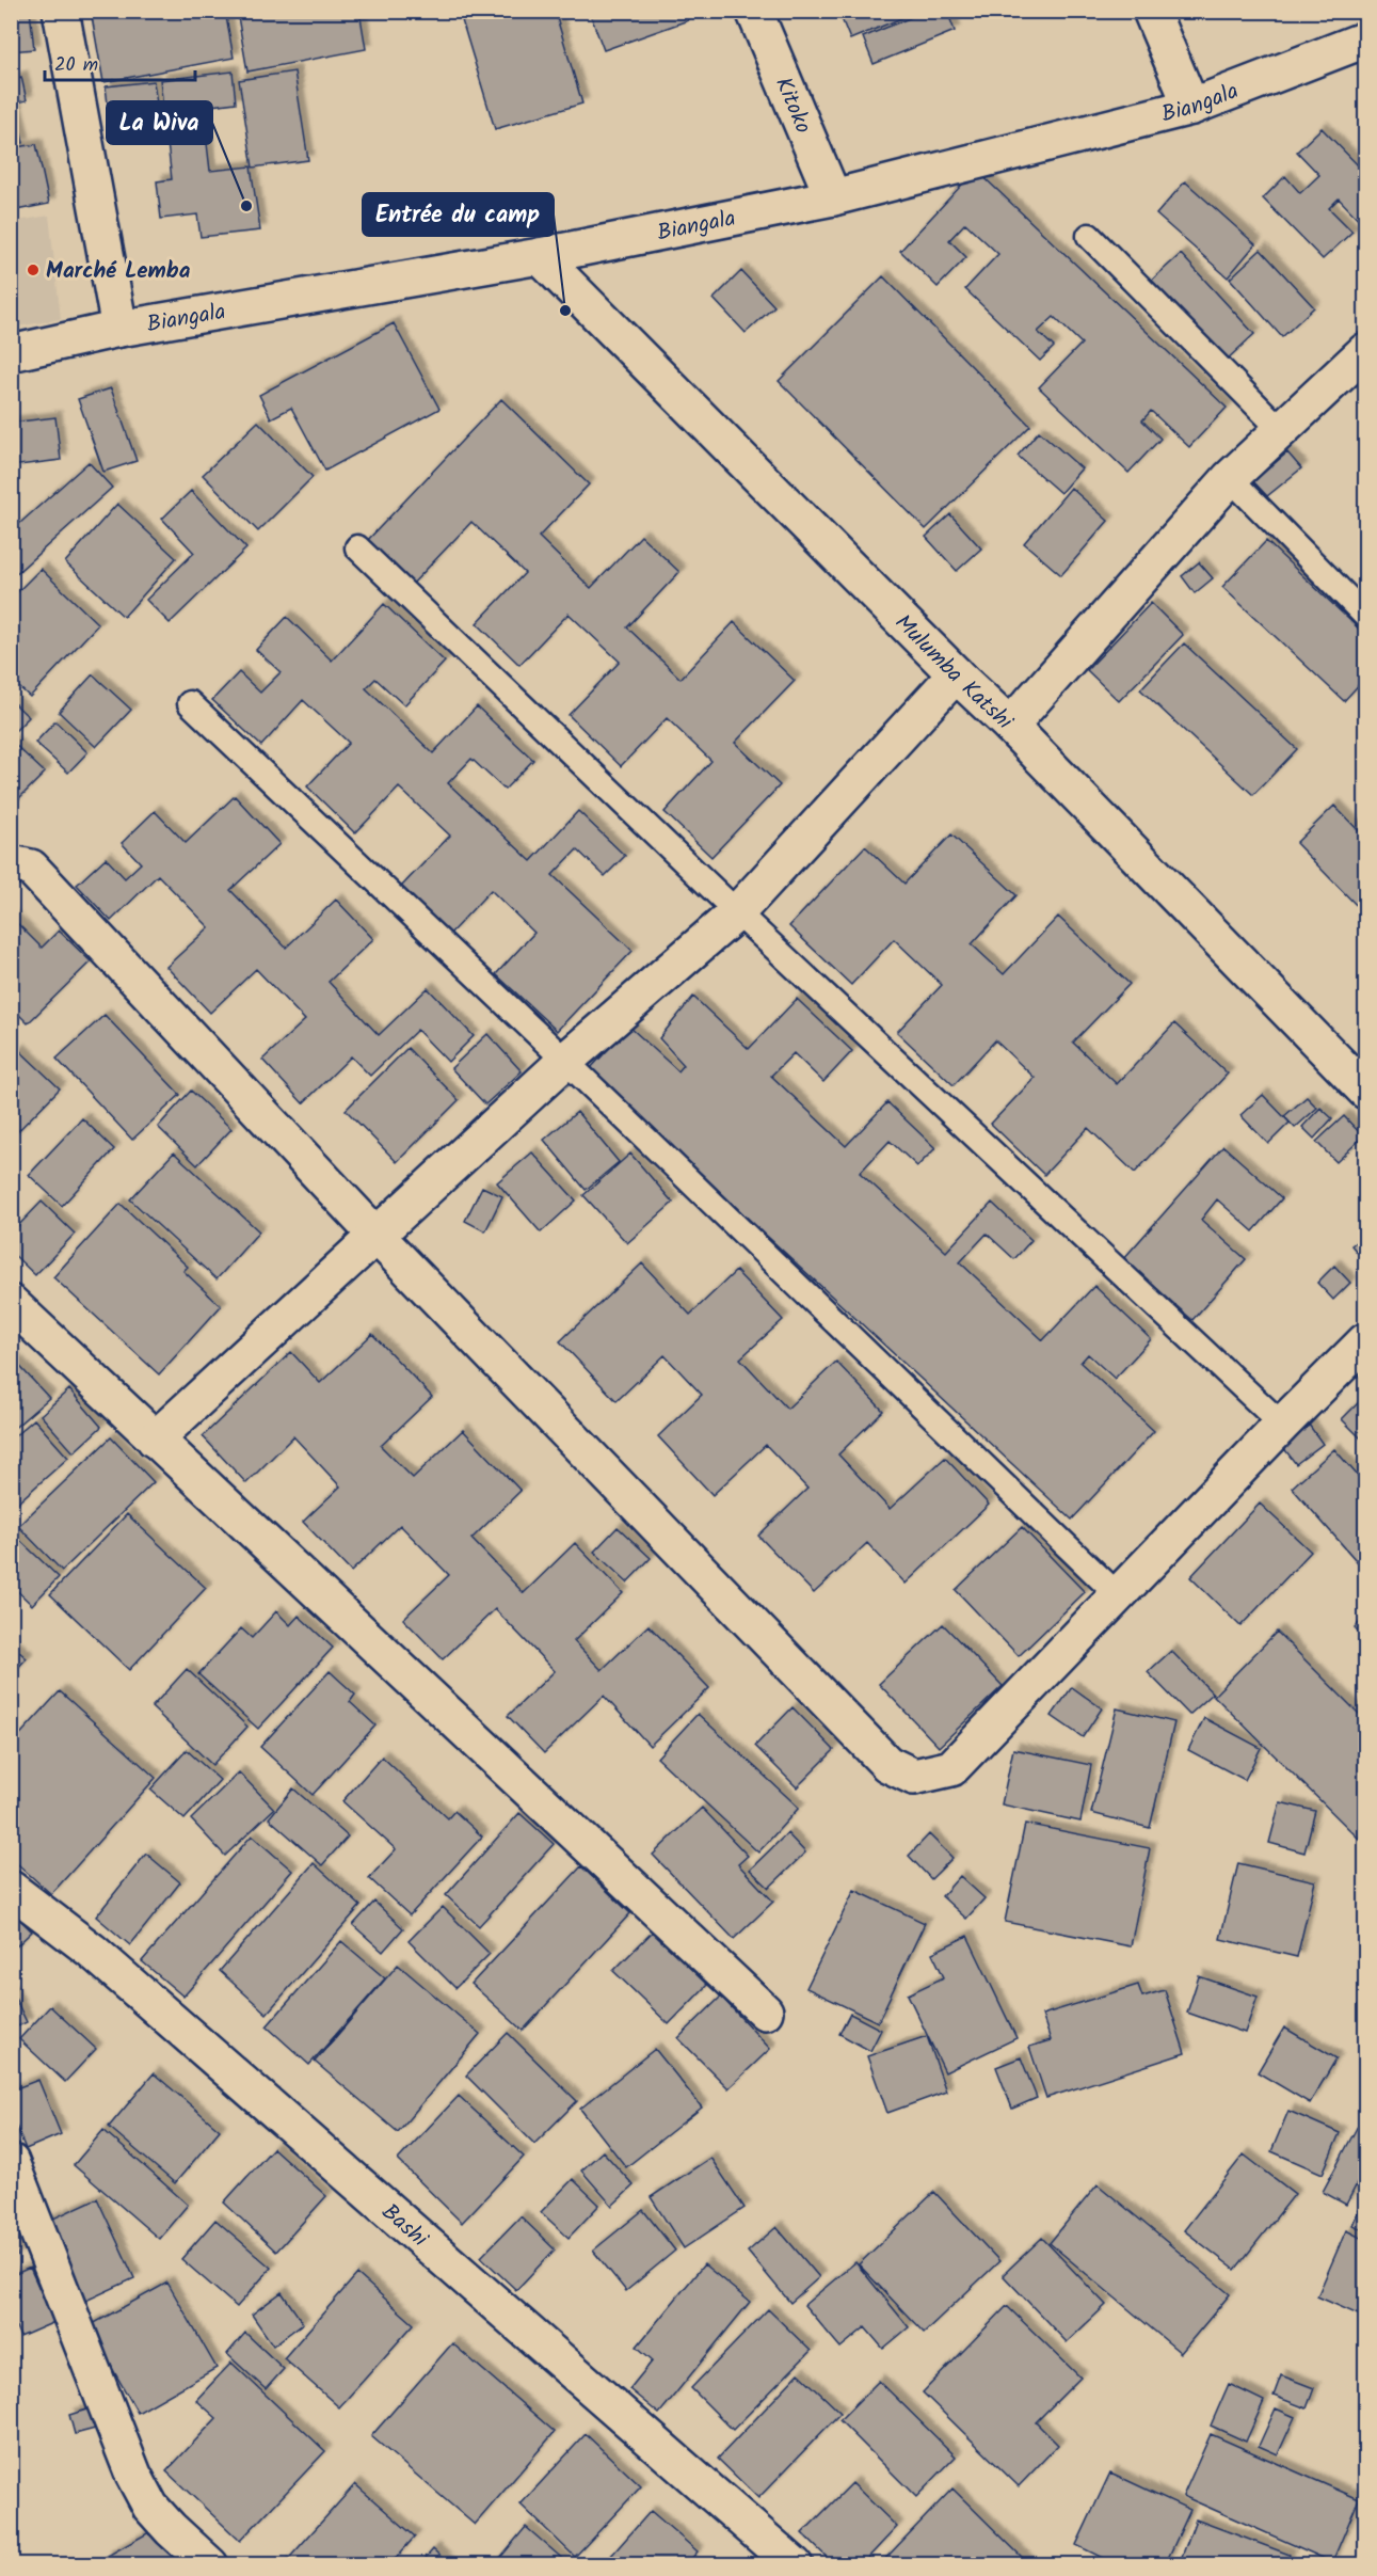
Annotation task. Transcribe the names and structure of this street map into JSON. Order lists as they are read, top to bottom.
{
  "streets": {
    "street": [
      "Biangala",
      "Kitoko",
      "Mulumba Katshi",
      "Bashi"
    ]
  },
  "crossings": [
    ["Biangala", "Kitoko"],
    ["Biangala", "Mulumba Katshi"]
  ],
  "places": ["La Wiva", "Marché Lemba", "Entrée du camp"],
  "scale_bar": "20 m"
}
